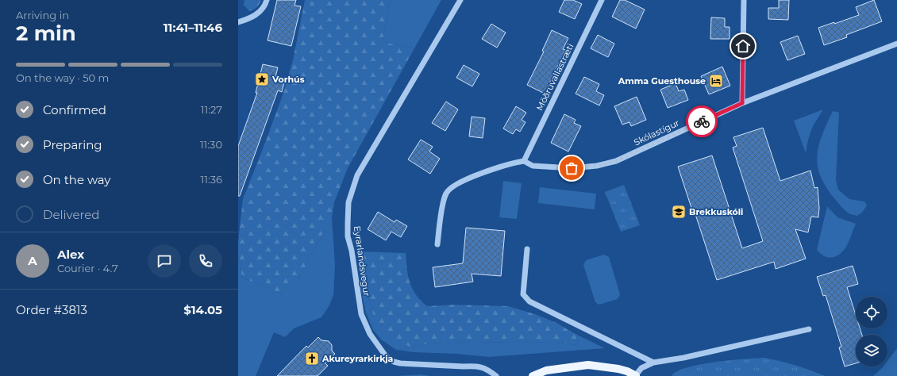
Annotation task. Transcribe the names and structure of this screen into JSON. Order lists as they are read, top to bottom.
{
  "streets": {
    "street": ["Möðruvallastræti", "Skólastígur", "Eyrarlandsvegur"]
  },
  "crossings": [
    ["Möðruvallastræti", "Skólastígur"]
  ],
  "places": {
    "place": ["Vorhús"],
    "hotel": ["Amma Guesthouse"],
    "school or university": ["Brekkuskóli"],
    "church": ["Akureyrarkirkja"]
  },
  "page": {
    "heading": ["2 min", "Arriving in", "11:41–11:46"],
    "panel": [
      "Alex",
      "Courier · 4.7",
      "Order #3813",
      "$14.05"
    ],
    "bar": "On the way · 50 m",
    "list": [
      ["Confirmed", "11:27"],
      ["Preparing", "11:30"],
      ["On the way", "11:36"],
      "Delivered"
    ],
    "round": "A"
  }
}
